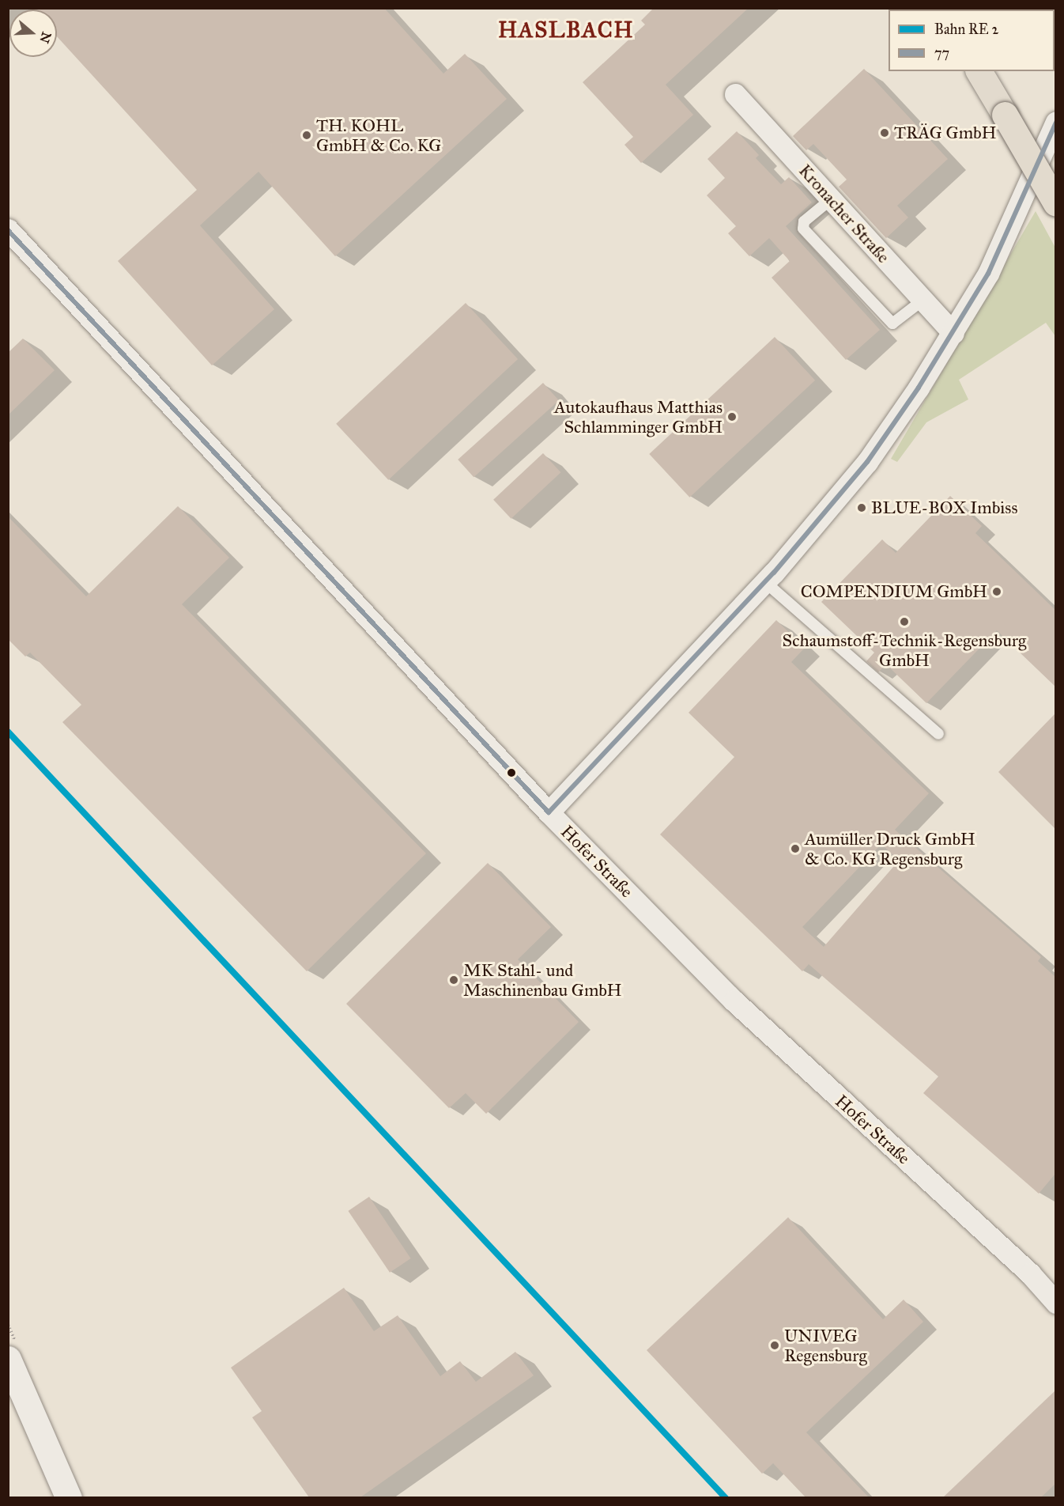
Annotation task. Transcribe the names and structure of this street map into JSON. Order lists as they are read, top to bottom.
{
  "streets": {
    "street": ["Kronacher Straße", "Hofer Straße"]
  },
  "districts": ["HASLBACH"],
  "places": [
    "TRÄG GmbH",
    "TH. KOHL GmbH & Co. KG",
    "Autokaufhaus Matthias Schlamminger GmbH",
    "BLUE-BOX Imbiss",
    "COMPENDIUM GmbH",
    "Schaumstoff-Technik-Regensburg GmbH",
    "Aumüller Druck GmbH & Co. KG Regensburg",
    "MK Stahl- und Maschinenbau GmbH",
    "UNIVEG Regensburg"
  ],
  "lines": ["transit line 77"],
  "legend": ["Bahn RE 2", "77"],
  "north": "right"
}
